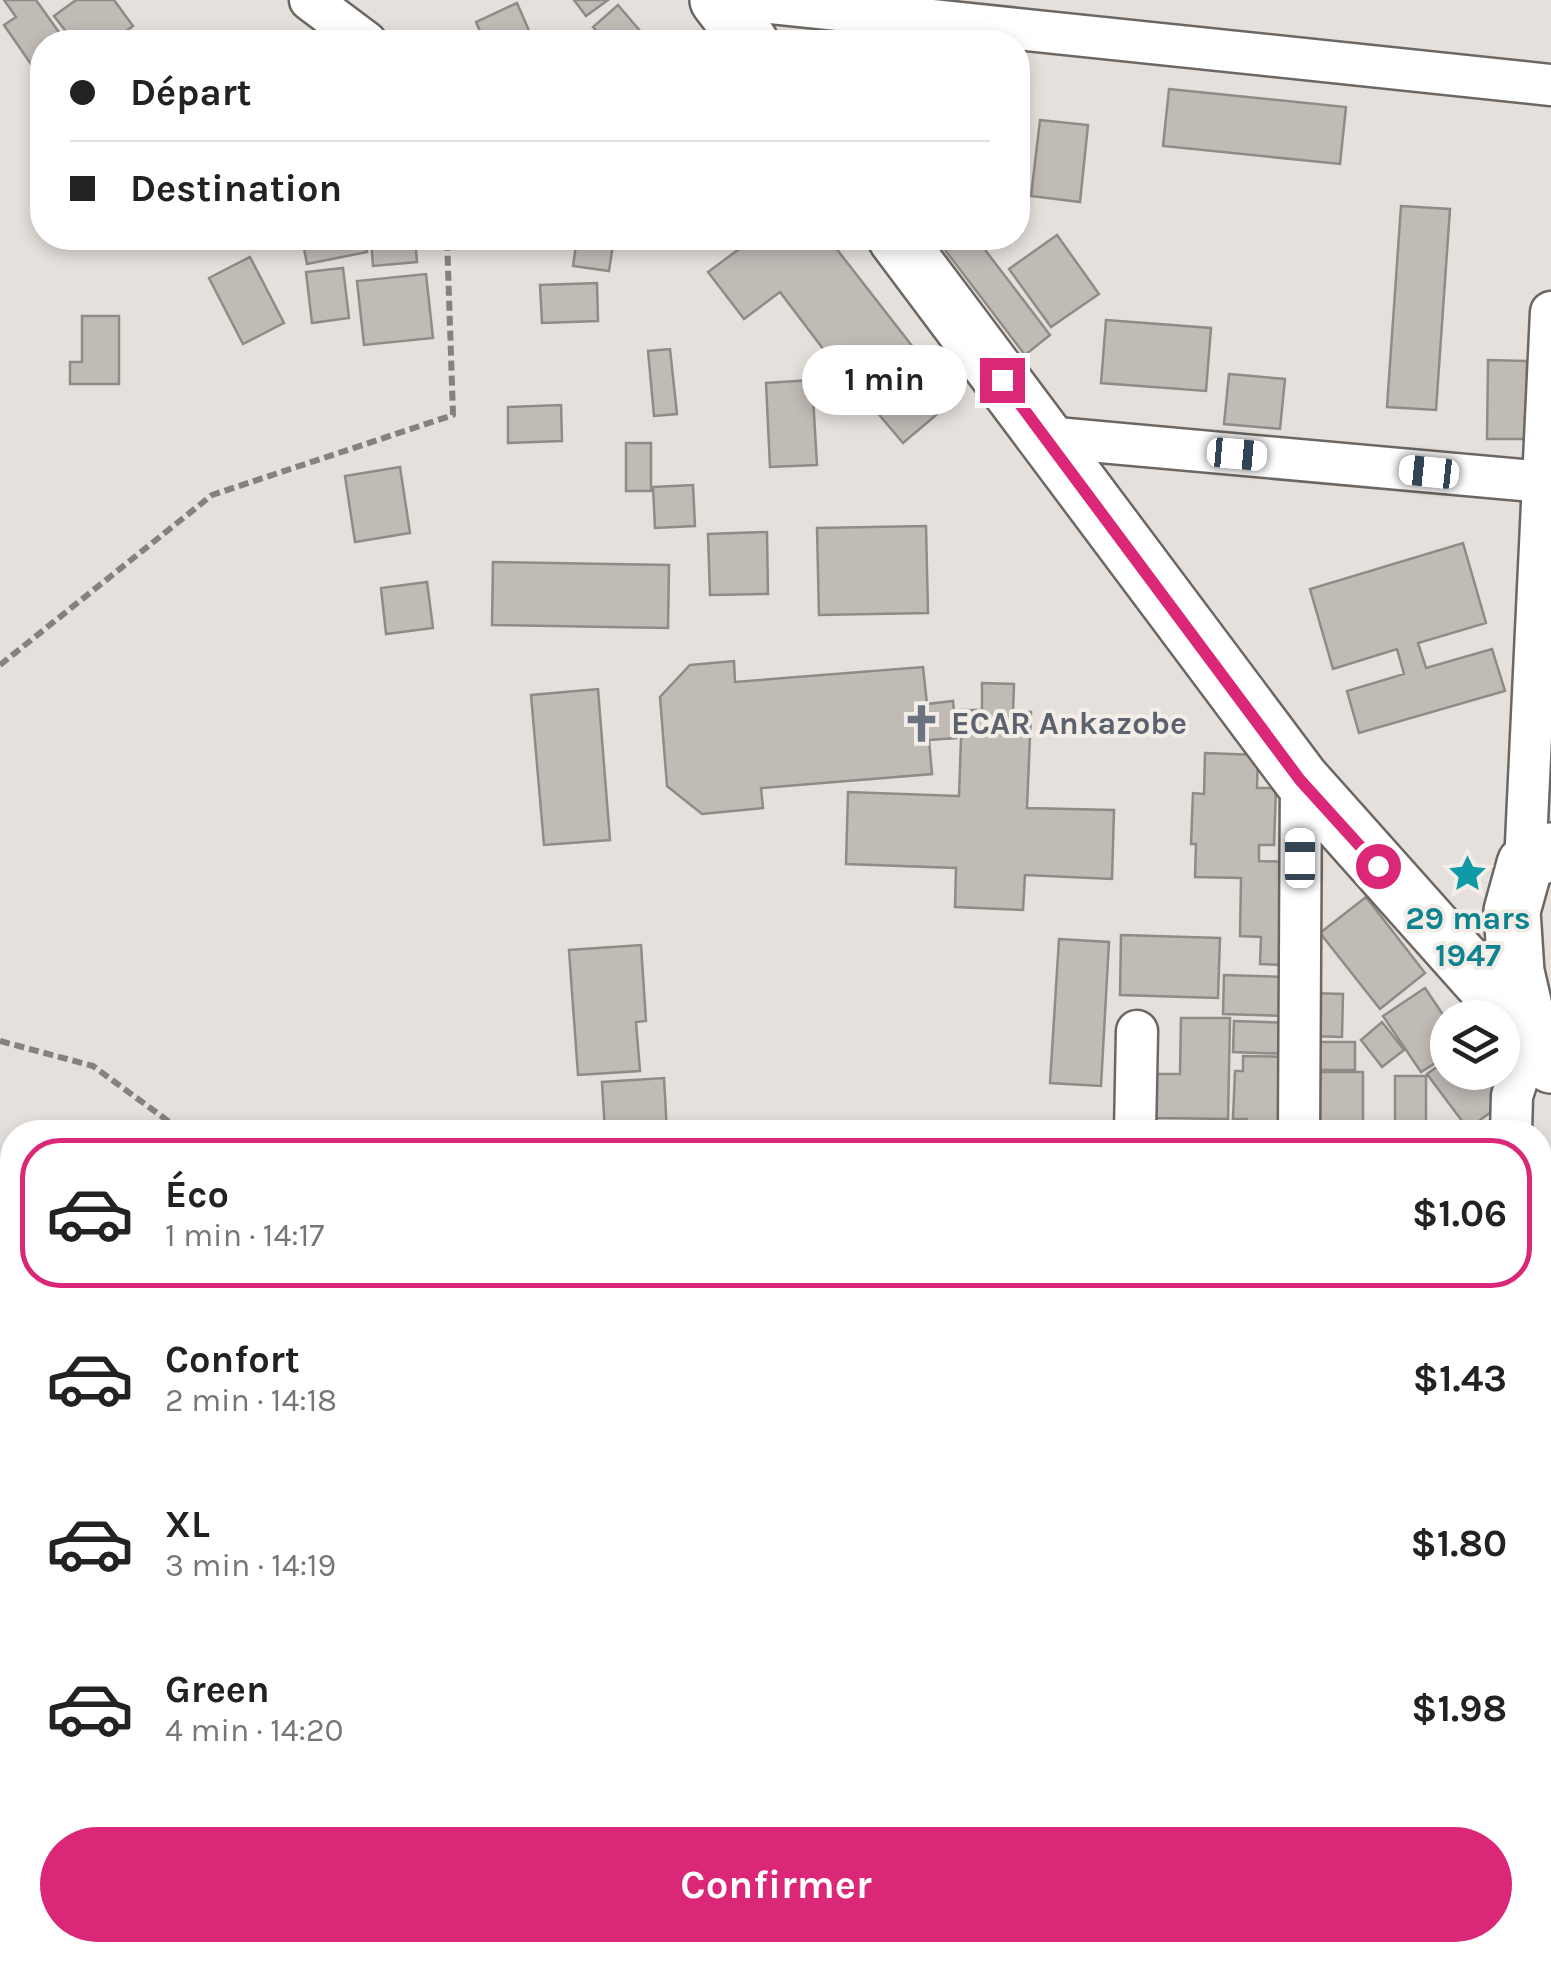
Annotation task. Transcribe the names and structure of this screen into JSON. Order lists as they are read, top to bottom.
{
  "places": {
    "church": ["ECAR Ankazobe"],
    "place": ["29 mars 1947"]
  },
  "page": {
    "banner": ["Départ", "Destination"],
    "bubble": "1 min",
    "list": [
      {
        "name": "Éco",
        "note": "1 min · 14:17",
        "value": "$1.06"
      },
      {
        "name": "Confort",
        "note": "2 min · 14:18",
        "value": "$1.43"
      },
      {
        "name": "XL",
        "note": "3 min · 14:19",
        "value": "$1.80"
      },
      {
        "name": "Green",
        "note": "4 min · 14:20",
        "value": "$1.98"
      }
    ],
    "buttons": "Confirmer"
  }
}
